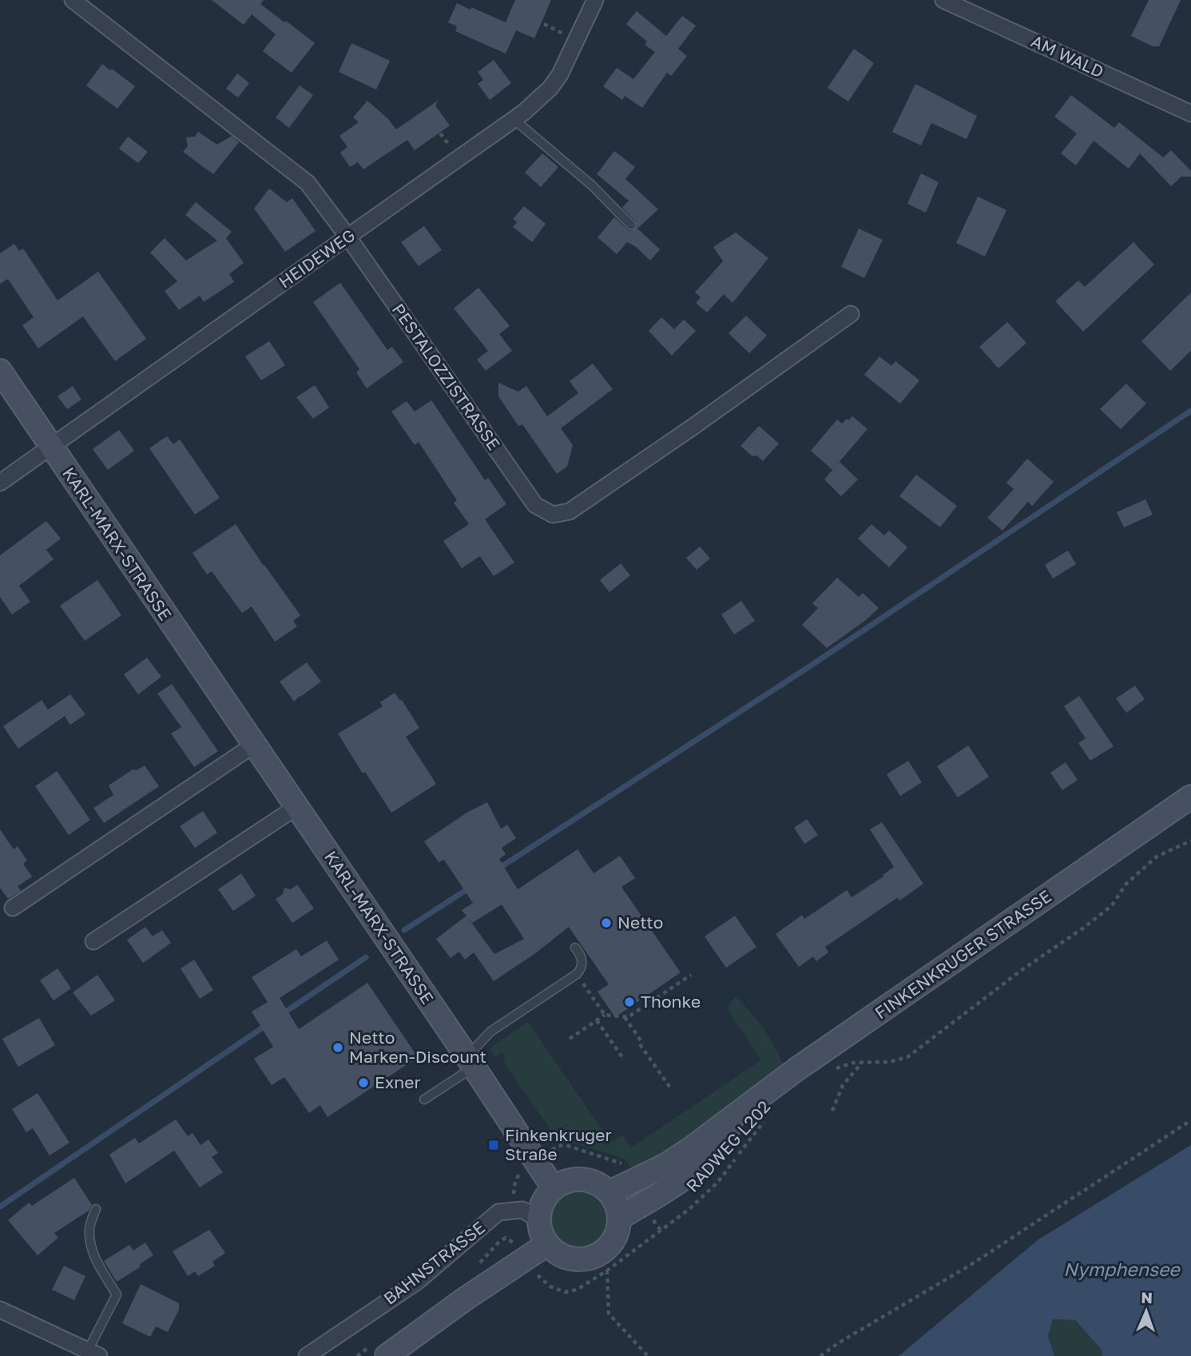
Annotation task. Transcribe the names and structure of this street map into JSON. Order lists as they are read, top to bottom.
{
  "streets": {
    "main road": ["KARL-MARX-STRASSE", "FINKENKRUGER STRASSE"],
    "street": [
      "AM WALD",
      "HEIDEWEG",
      "PESTALOZZISTRASSE",
      "BAHNSTRASSE"
    ],
    "path": ["RADWEG L202"]
  },
  "crossings": [
    ["HEIDEWEG", "PESTALOZZISTRASSE"],
    ["HEIDEWEG", "KARL-MARX-STRASSE"],
    ["KARL-MARX-STRASSE", "FINKENKRUGER STRASSE"]
  ],
  "water": ["Nymphensee"],
  "places": {
    "other": [
      "Netto",
      "Thonke",
      "Netto Marken-Discount",
      "Exner"
    ],
    "transit": ["Finkenkruger Straße"]
  },
  "north": "top"
}
